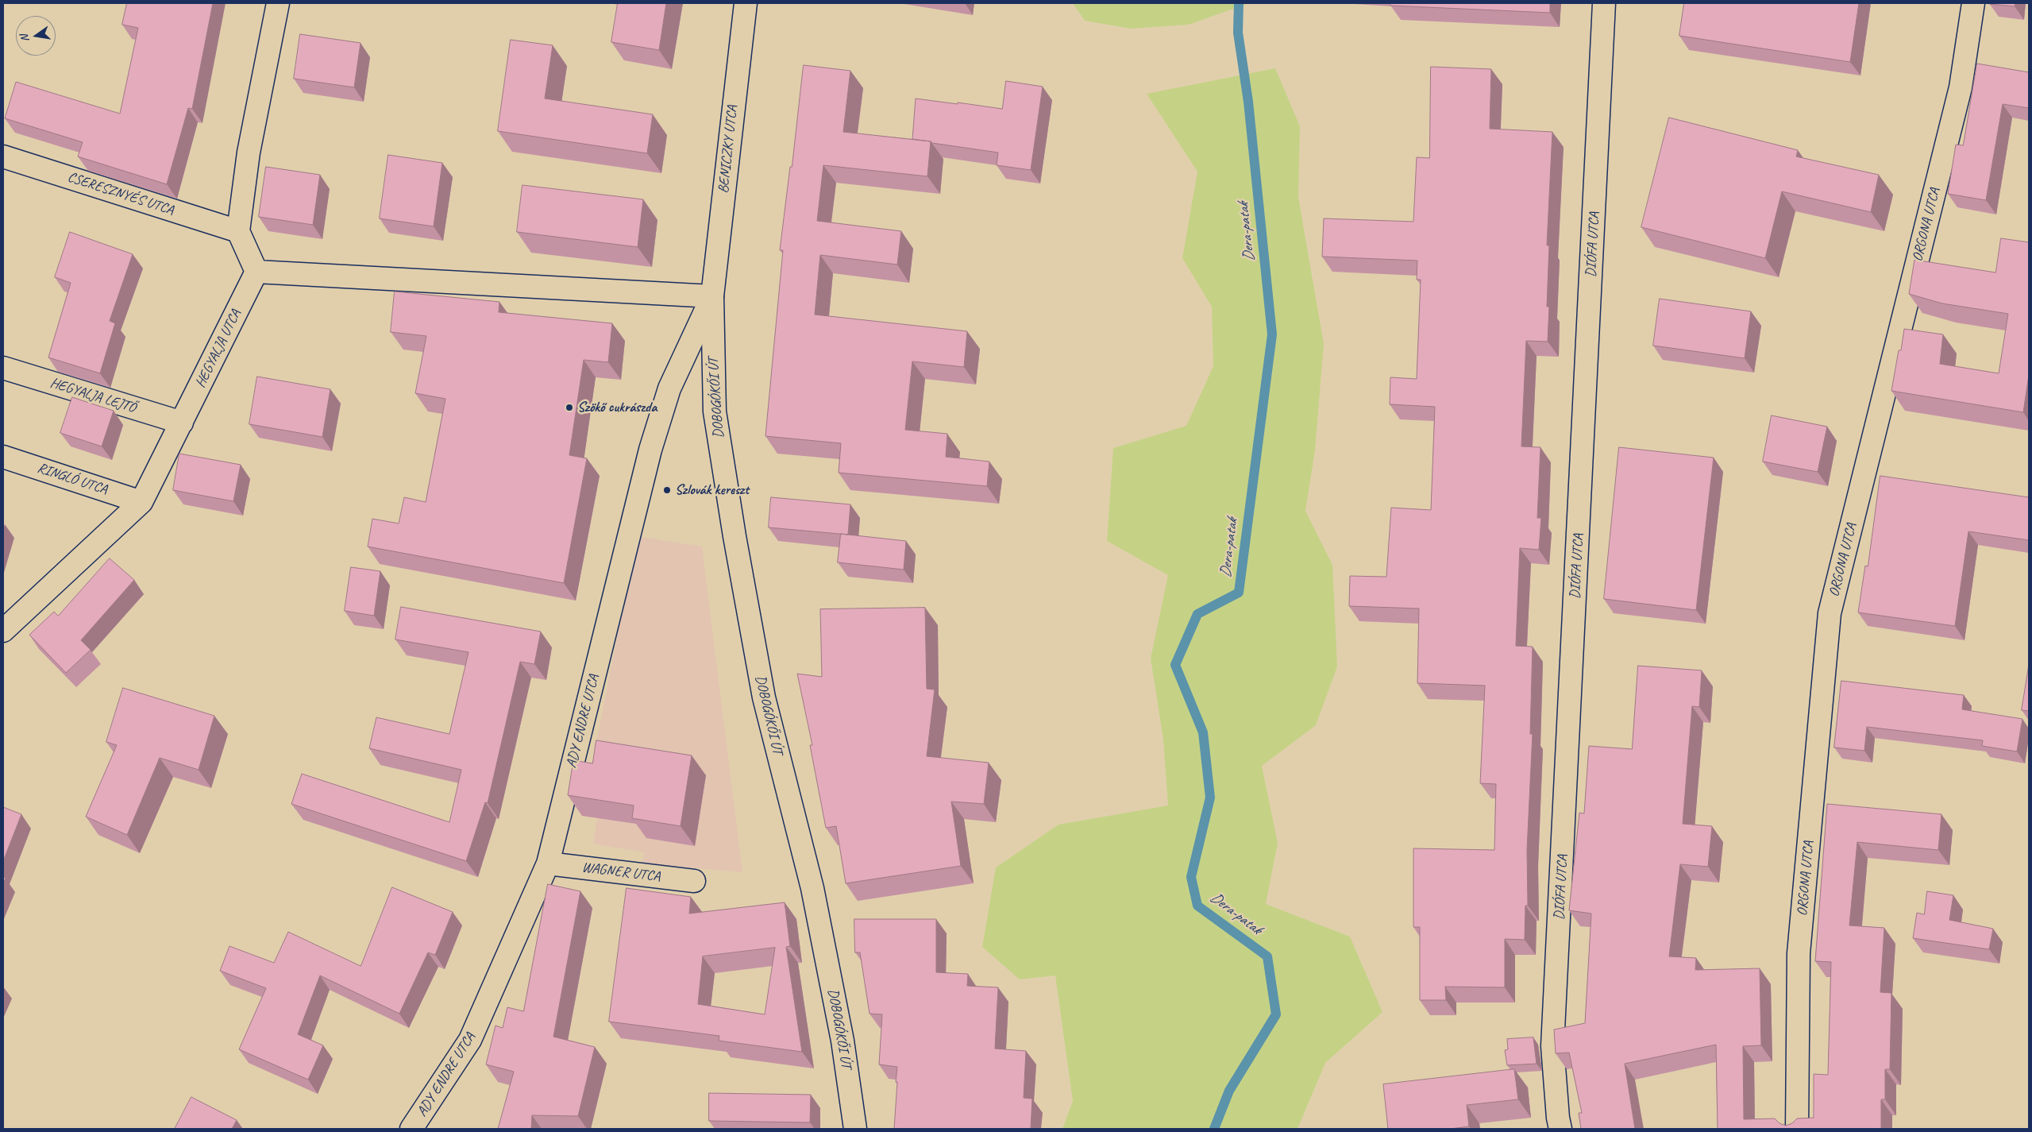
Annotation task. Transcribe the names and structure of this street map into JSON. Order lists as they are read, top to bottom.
{
  "streets": {
    "street": [
      "BENICZKY UTCA",
      "CSERESZNYÉS UTCA",
      "ORGONA UTCA",
      "DIÓFA UTCA",
      "HEGYALJA UTCA",
      "HEGYALJA LEJTŐ",
      "DOBOGÓKŐI ÚT",
      "RINGLÓ UTCA",
      "ADY ENDRE UTCA",
      "WAGNER UTCA"
    ]
  },
  "crossings": [
    ["BENICZKY UTCA", "DOBOGÓKŐI ÚT"],
    ["BENICZKY UTCA", "ADY ENDRE UTCA"],
    ["HEGYALJA UTCA", "HEGYALJA LEJTŐ"],
    ["HEGYALJA UTCA", "RINGLÓ UTCA"],
    ["DOBOGÓKŐI ÚT", "ADY ENDRE UTCA"],
    ["ADY ENDRE UTCA", "WAGNER UTCA"]
  ],
  "water": ["Dera-patak"],
  "places": ["Szökő cukrászda", "Szlovák kereszt"],
  "north": "left"
}
